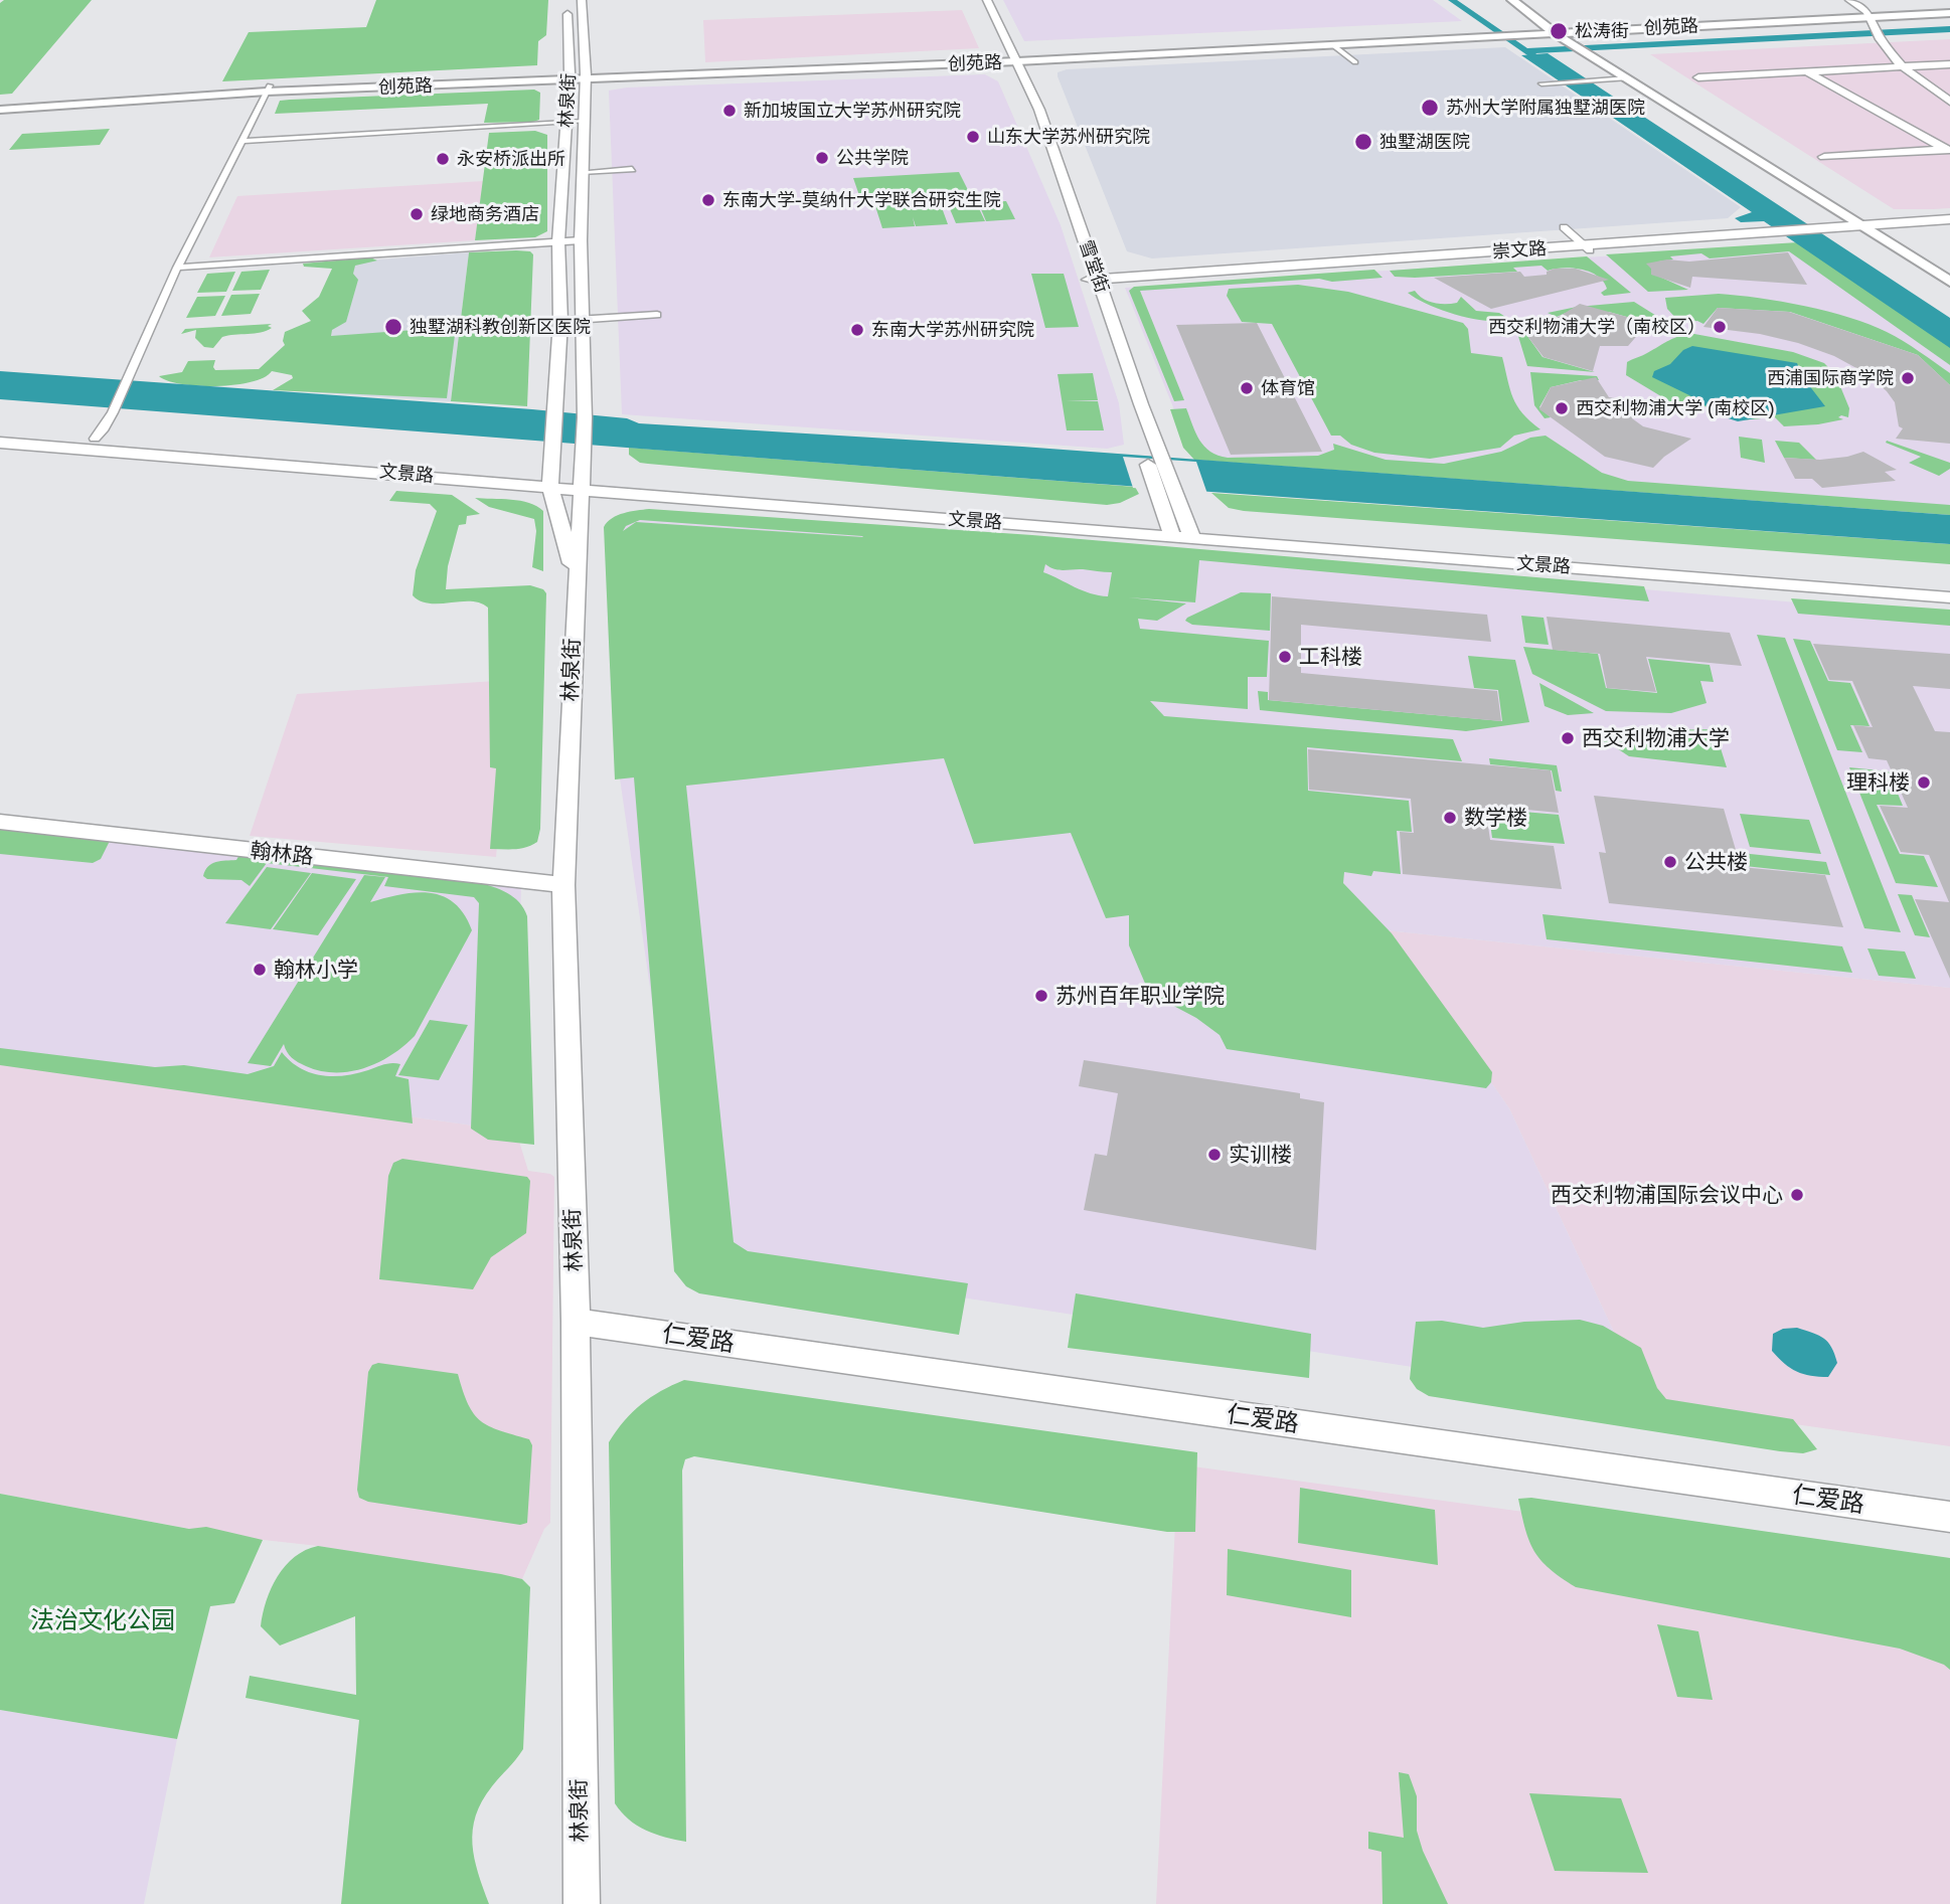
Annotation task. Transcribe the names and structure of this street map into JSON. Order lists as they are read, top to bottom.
{
  "streets": {
    "main road": [
      "创苑路",
      "林泉街",
      "崇文路",
      "雪堂街",
      "文景路",
      "翰林路",
      "仁爱路"
    ]
  },
  "crossings": [
    ["创苑路", "林泉街"],
    ["创苑路", "雪堂街"],
    ["林泉街", "文景路"],
    ["林泉街", "翰林路"],
    ["林泉街", "仁爱路"],
    ["崇文路", "雪堂街"],
    ["雪堂街", "文景路"]
  ],
  "parks": ["法治文化公园"],
  "places": [
    "松涛街",
    "苏州大学附属独墅湖医院",
    "新加坡国立大学苏州研究院",
    "山东大学苏州研究院",
    "独墅湖医院",
    "公共学院",
    "永安桥派出所",
    "东南大学-莫纳什大学联合研究生院",
    "绿地商务酒店",
    "独墅湖科教创新区医院",
    "西交利物浦大学（南校区）",
    "东南大学苏州研究院",
    "西浦国际商学院",
    "体育馆",
    "西交利物浦大学 (南校区)",
    "工科楼",
    "西交利物浦大学",
    "理科楼",
    "数学楼",
    "公共楼",
    "翰林小学",
    "苏州百年职业学院",
    "实训楼",
    "西交利物浦国际会议中心"
  ]
}
